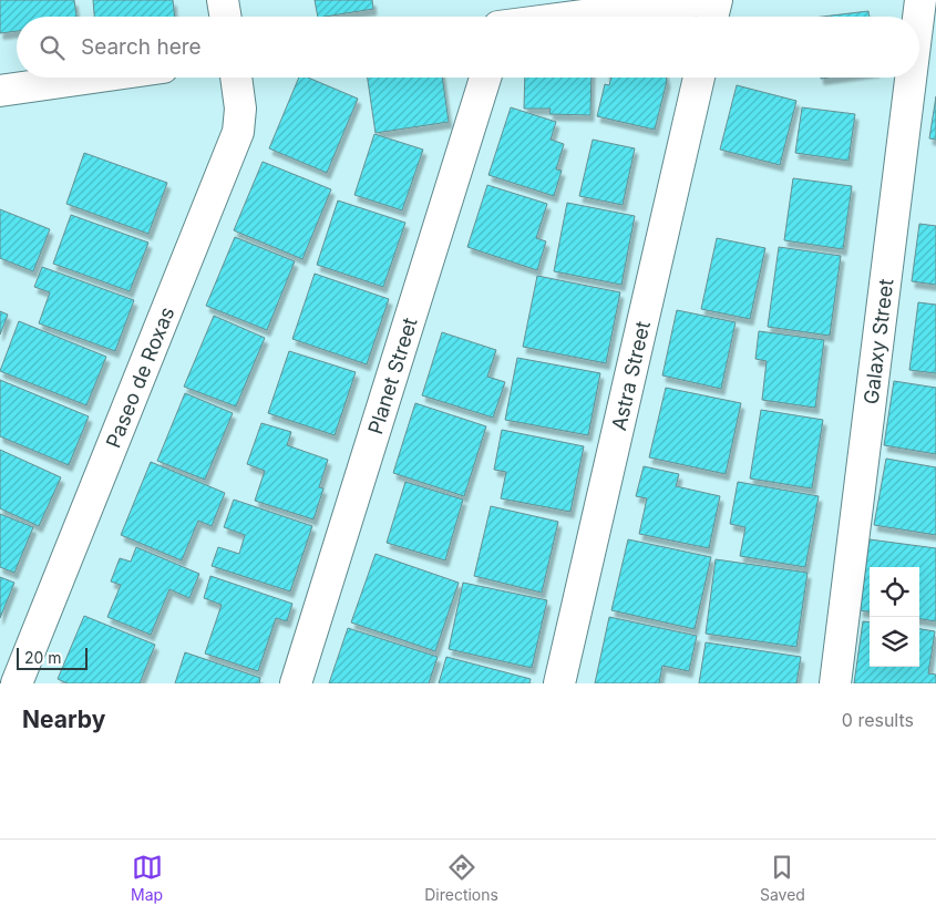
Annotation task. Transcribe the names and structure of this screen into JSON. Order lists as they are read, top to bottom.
{
  "streets": {
    "street": [
      "Galaxy Street",
      "Planet Street",
      "Astra Street",
      "Paseo de Roxas"
    ]
  },
  "scale_bar": "20 m",
  "page": {
    "search": "Search here",
    "scale": "20 m",
    "heading": ["Nearby", "0 results"],
    "nav": ["Map", "Directions", "Saved"]
  }
}
